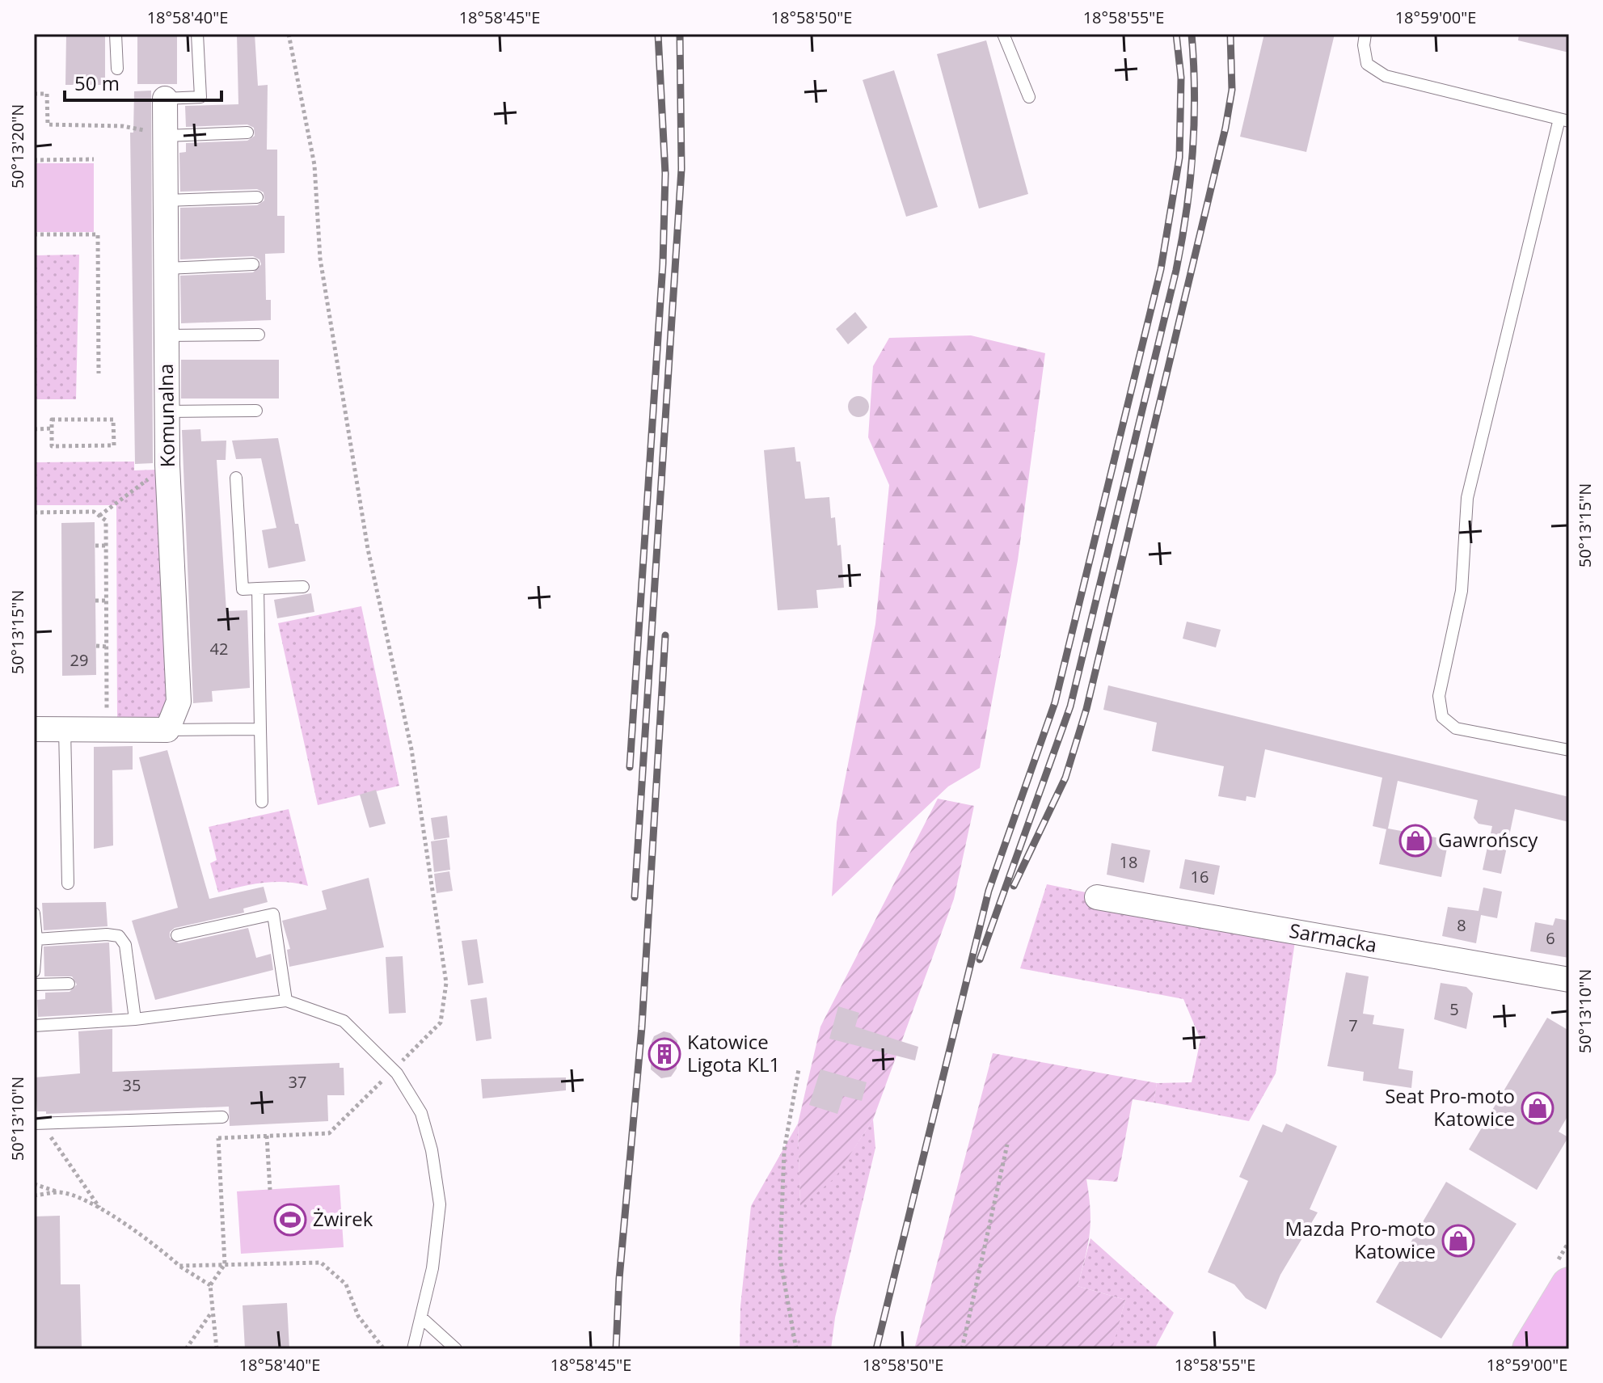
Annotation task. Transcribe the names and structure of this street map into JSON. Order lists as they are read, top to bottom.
{
  "streets": {
    "street": ["Komunalna", "Sarmacka"]
  },
  "places": {
    "shop": ["Gawrońscy", "Seat Pro-moto Katowice", "Mazda Pro-moto Katowice"],
    "building": ["Katowice Ligota KL1"],
    "sports": ["Żwirek"]
  },
  "house_numbers": [
    "42",
    "29",
    "18",
    "16",
    "8",
    "6",
    "5",
    "7",
    "37",
    "35"
  ],
  "scale_bar": "50 m",
  "coordinates": [
    "18°58'40\"E",
    "18°58'45\"E",
    "18°58'50\"E",
    "18°58'55\"E",
    "18°59'00\"E",
    "50°13'20\"N",
    "50°13'15\"N",
    "50°13'10\"N"
  ]
}
